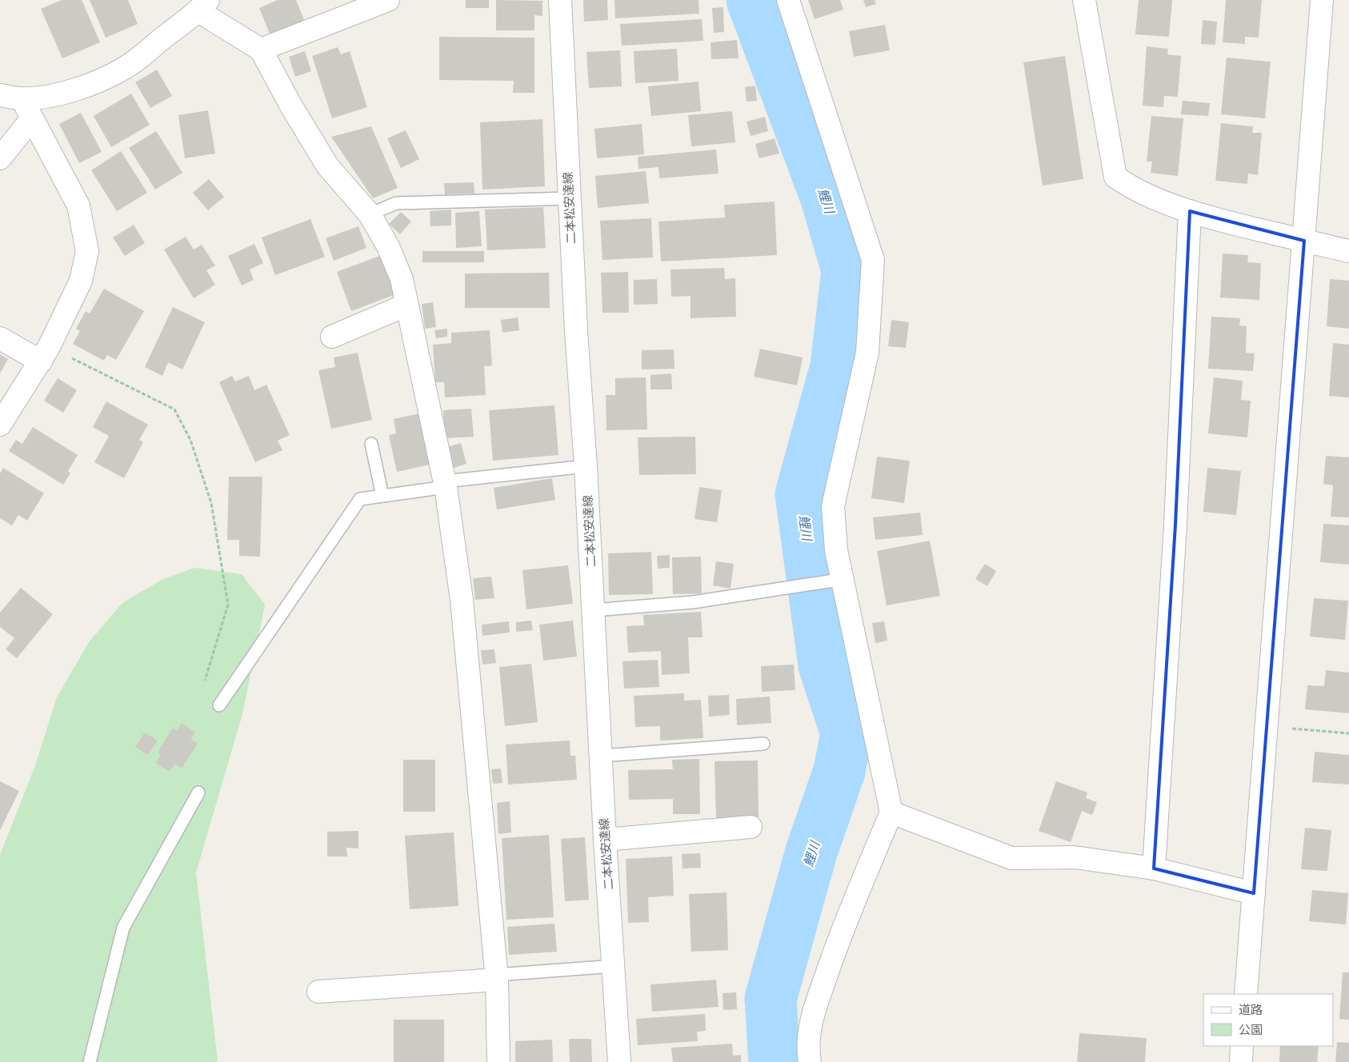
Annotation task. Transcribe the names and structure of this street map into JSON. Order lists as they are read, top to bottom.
{
  "streets": {
    "street": ["二本松安達線"]
  },
  "water": ["鯉川"],
  "legend": ["道路", "公園"]
}
